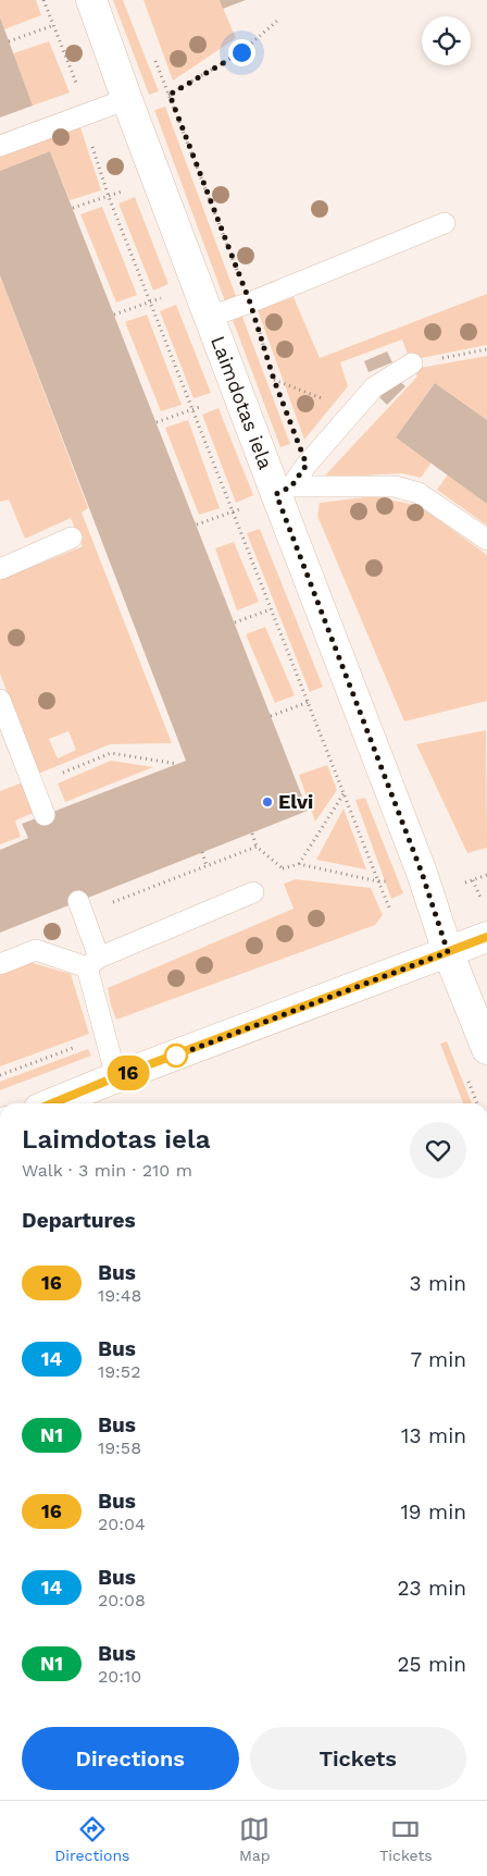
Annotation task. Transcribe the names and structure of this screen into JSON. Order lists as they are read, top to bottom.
{
  "streets": {
    "street": ["Laimdotas iela"]
  },
  "places": ["Elvi"],
  "lines": ["bus line 16"],
  "page": {
    "on_map": "16",
    "heading": [
      ["Laimdotas iela", "Walk · 3 min · 210 m"],
      "Departures"
    ],
    "list": [
      {
        "mark": "16",
        "name": "Bus",
        "note": "19:48",
        "value": "3 min"
      },
      {
        "mark": "14",
        "name": "Bus",
        "note": "19:52",
        "value": "7 min"
      },
      {
        "mark": "N1",
        "name": "Bus",
        "note": "19:58",
        "value": "13 min"
      },
      {
        "mark": "16",
        "name": "Bus",
        "note": "20:04",
        "value": "19 min"
      },
      {
        "mark": "14",
        "name": "Bus",
        "note": "20:08",
        "value": "23 min"
      },
      {
        "mark": "N1",
        "name": "Bus",
        "note": "20:10",
        "value": "25 min"
      }
    ],
    "buttons": ["Directions", "Tickets"],
    "tabs": ["Directions", "Map", "Tickets"]
  }
}
